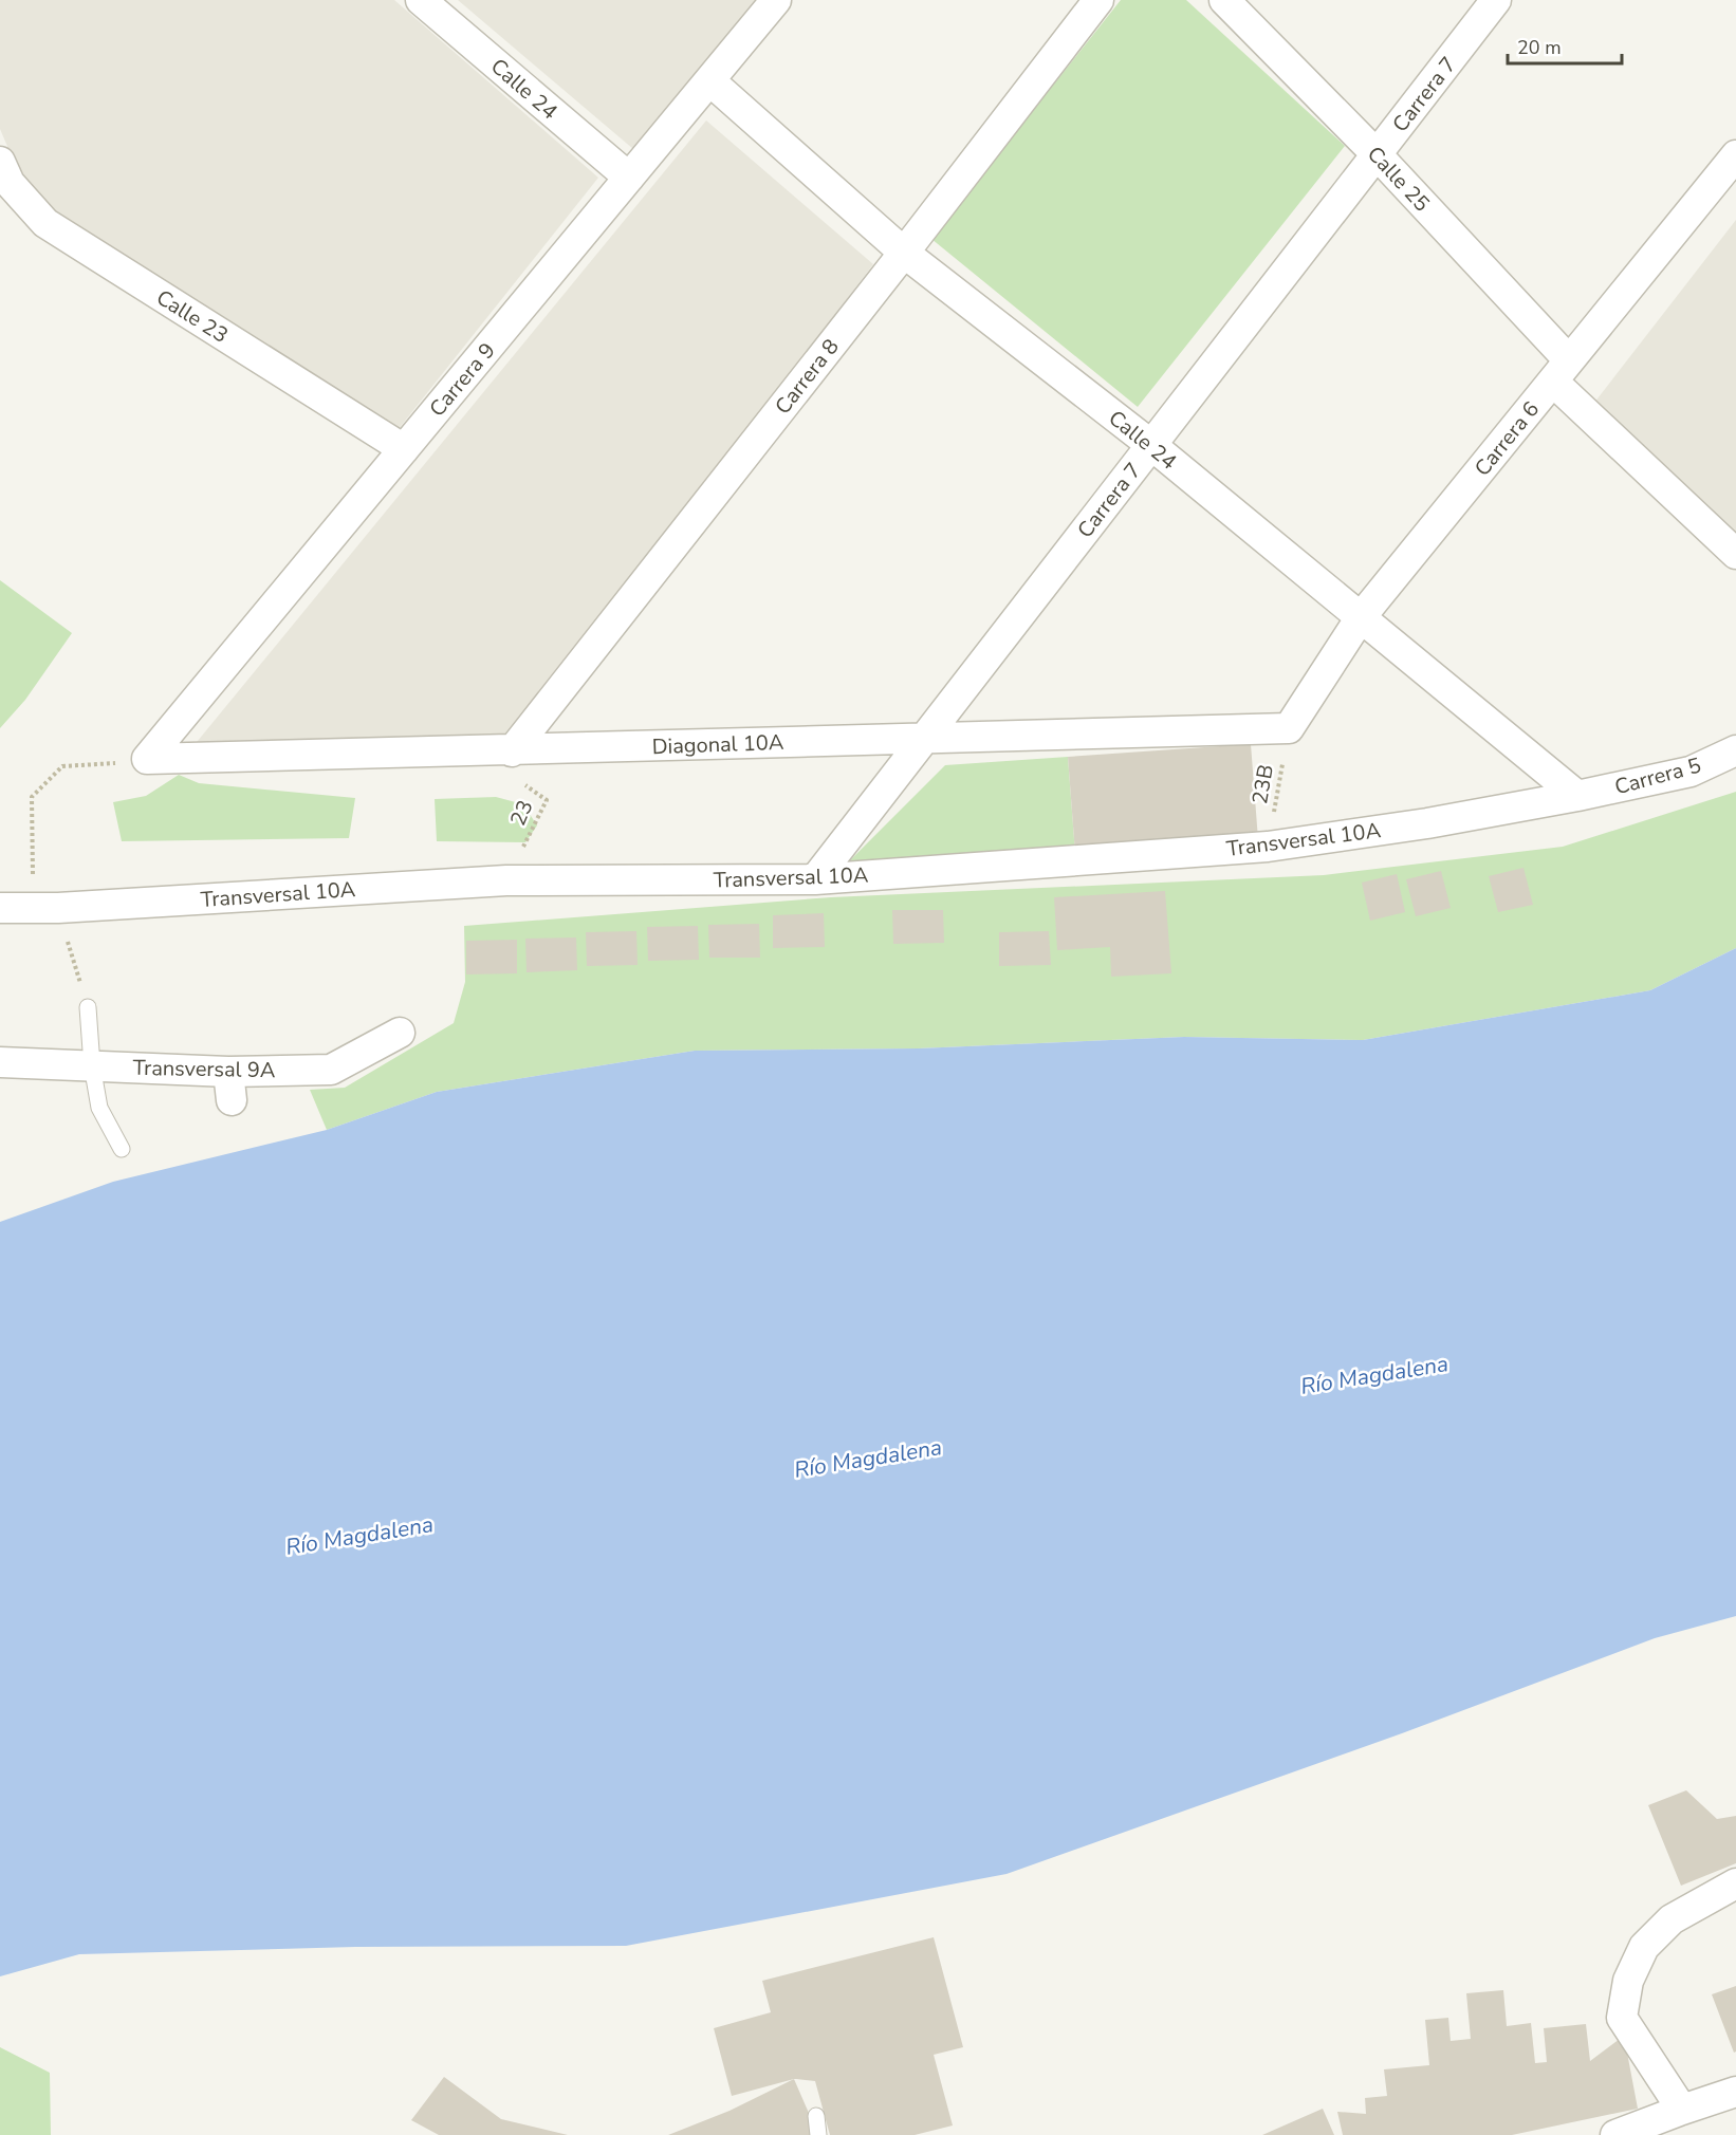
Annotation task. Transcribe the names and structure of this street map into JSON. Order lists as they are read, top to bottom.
{
  "streets": {
    "street": [
      "Calle 24",
      "Carrera 7",
      "Calle 25",
      "Calle 23",
      "Carrera 8",
      "Carrera 9",
      "Carrera 6",
      "Diagonal 10A",
      "Carrera 5",
      "Transversal 10A",
      "Transversal 9A"
    ],
    "path": ["23B", "23"]
  },
  "crossings": [
    ["Calle 24", "Carrera 7"],
    ["Calle 24", "Carrera 8"],
    ["Calle 24", "Carrera 9"],
    ["Calle 24", "Carrera 6"],
    ["Calle 24", "Carrera 5"],
    ["Calle 24", "Transversal 10A"],
    ["Carrera 7", "Calle 25"],
    ["Carrera 7", "Diagonal 10A"],
    ["Carrera 7", "Transversal 10A"],
    ["Calle 25", "Carrera 6"],
    ["Calle 23", "Carrera 9"],
    ["Carrera 8", "Diagonal 10A"],
    ["Carrera 9", "Diagonal 10A"],
    ["Carrera 6", "Diagonal 10A"],
    ["Carrera 6", "23B"],
    ["Diagonal 10A", "23B"],
    ["Diagonal 10A", "23"],
    ["Carrera 5", "Transversal 10A"],
    ["23B", "Transversal 10A"],
    ["23", "Transversal 10A"]
  ],
  "water": ["Río Magdalena"],
  "scale_bar": "20 m"
}
